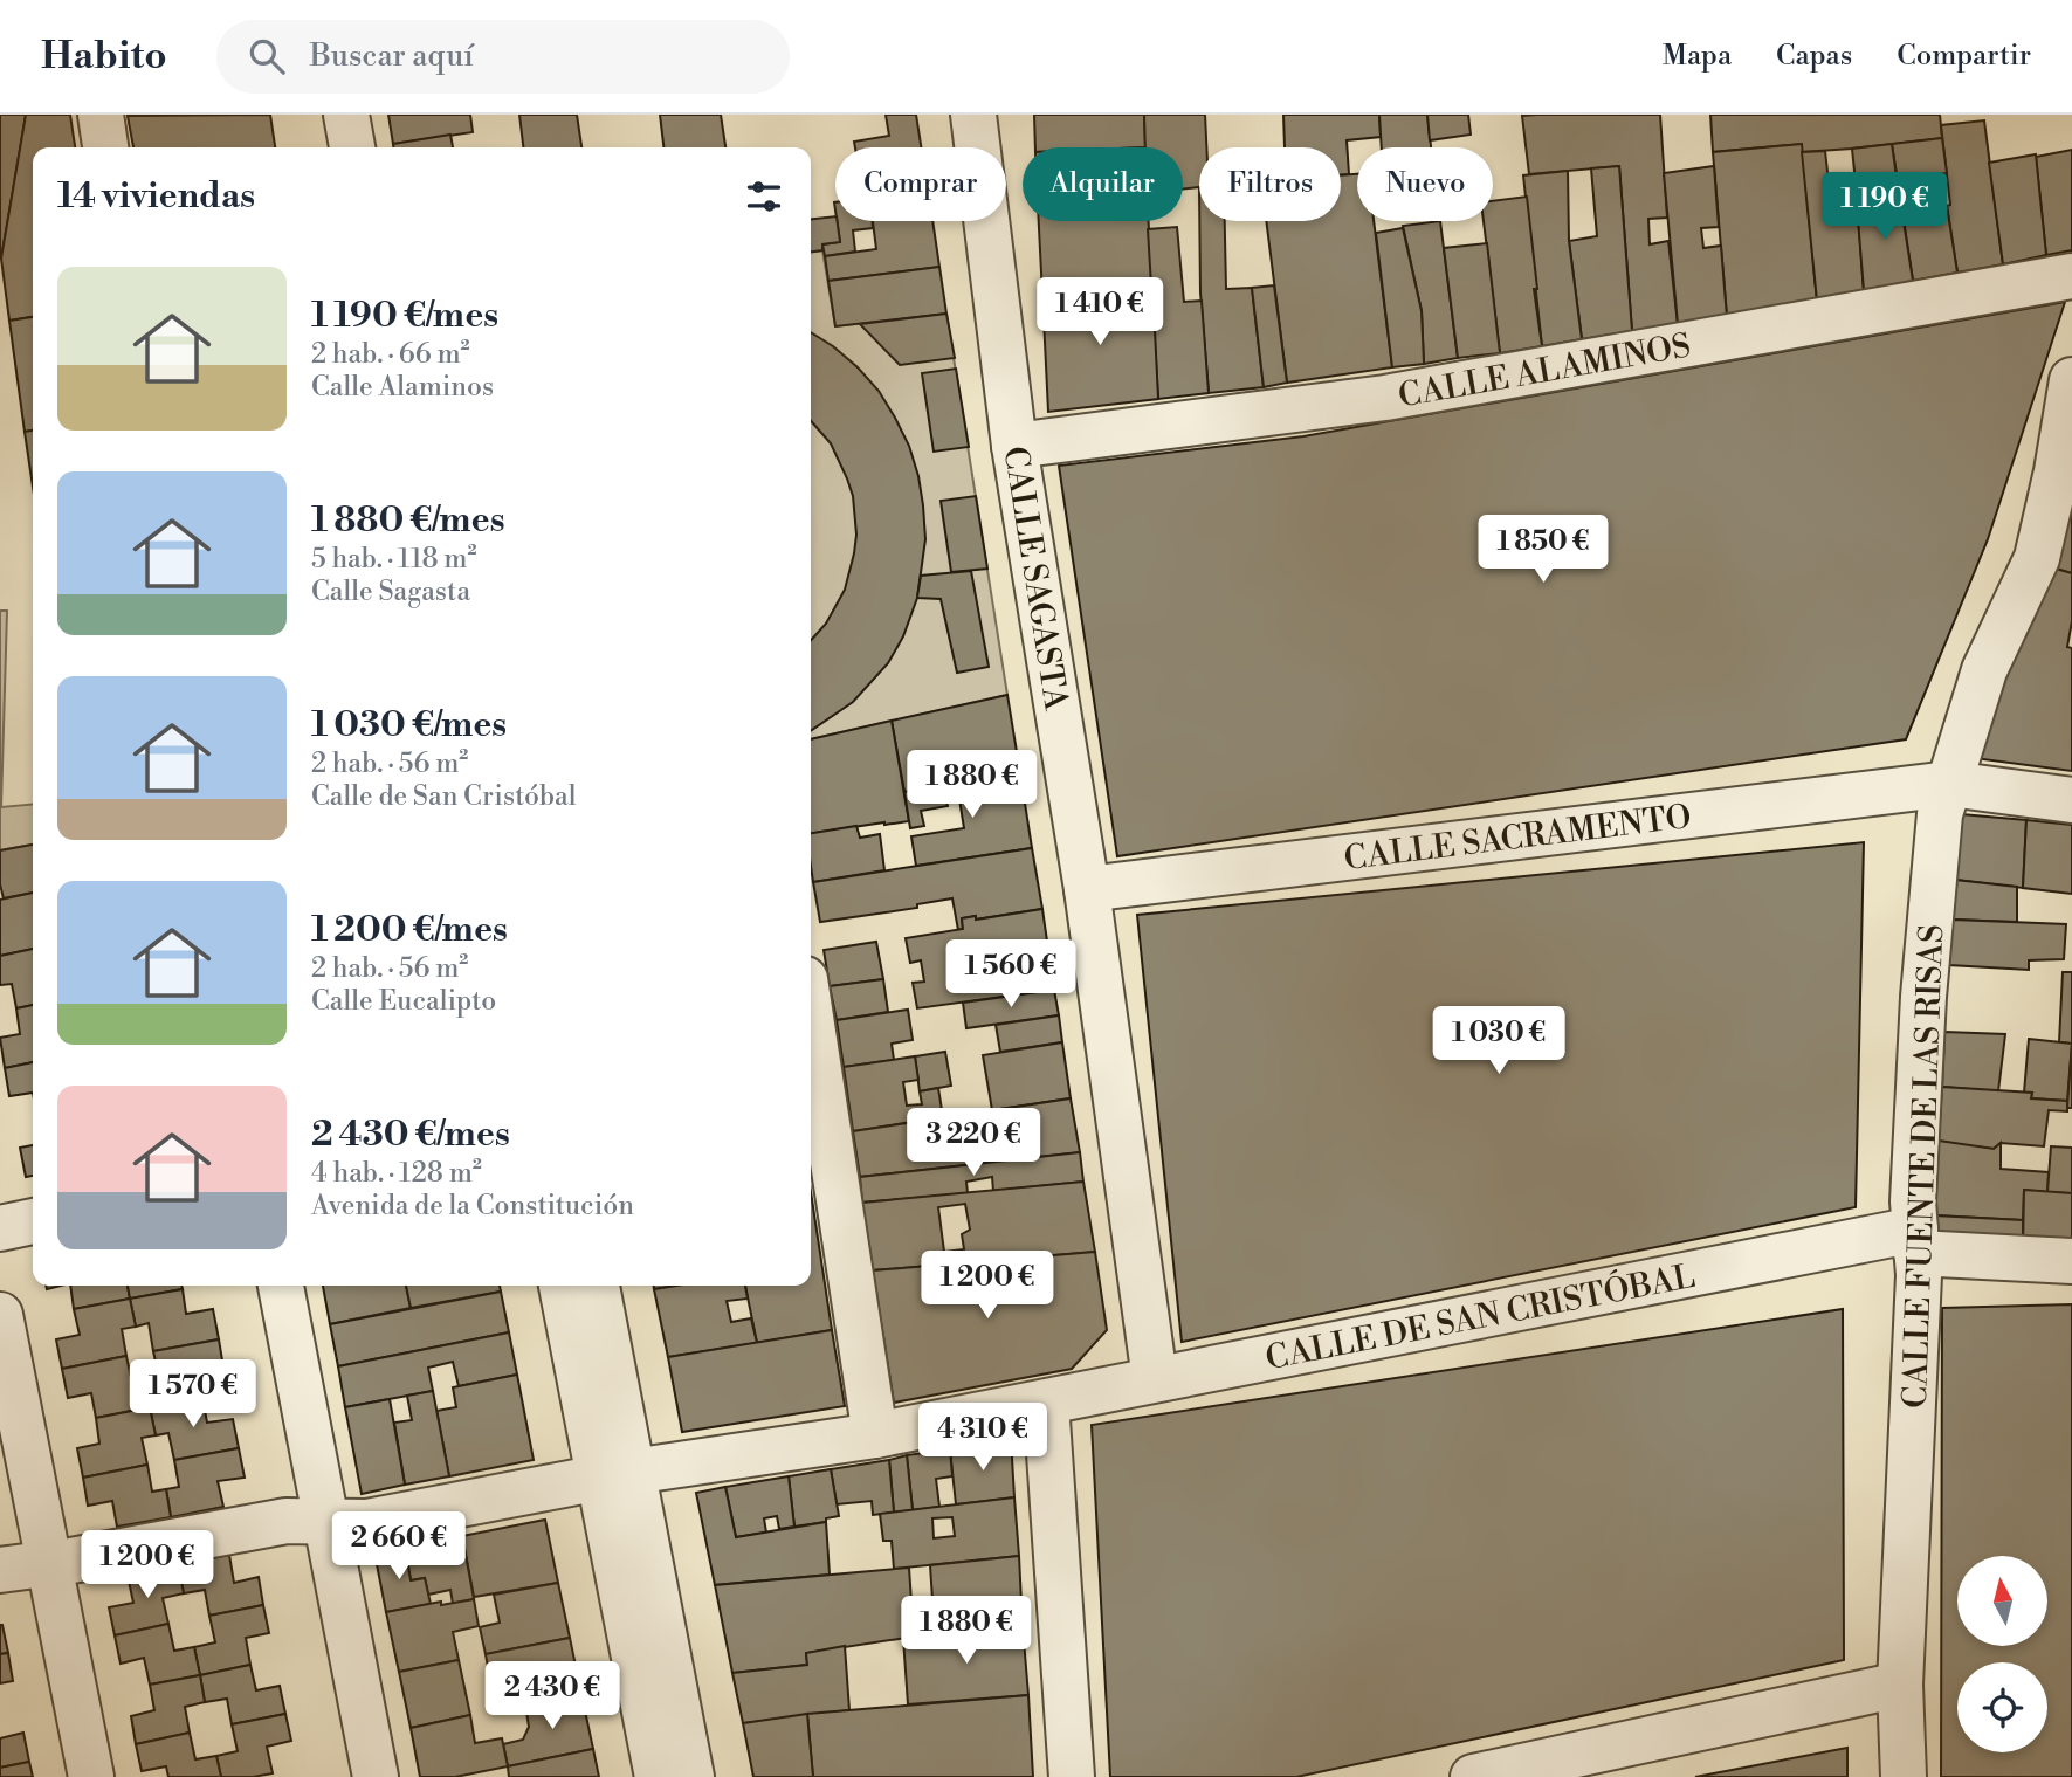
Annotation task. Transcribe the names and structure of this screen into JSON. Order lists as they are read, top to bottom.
{
  "streets": {
    "street": [
      "CALLE ALAMINOS",
      "CALLE SAGASTA",
      "CALLE SACRAMENTO",
      "CALLE FUENTE DE LAS RISAS",
      "CALLE DE SAN CRISTÓBAL"
    ]
  },
  "crossings": [
    ["CALLE ALAMINOS", "CALLE SAGASTA"],
    ["CALLE SAGASTA", "CALLE SACRAMENTO"],
    ["CALLE SAGASTA", "CALLE DE SAN CRISTÓBAL"],
    ["CALLE SACRAMENTO", "CALLE FUENTE DE LAS RISAS"],
    ["CALLE FUENTE DE LAS RISAS", "CALLE DE SAN CRISTÓBAL"]
  ],
  "north": "top",
  "page": {
    "header": "Habito",
    "search": "Buscar aquí",
    "nav": ["Mapa", "Capas", "Compartir"],
    "chip": [
      "Comprar",
      "Alquilar",
      "Filtros",
      "Nuevo"
    ],
    "heading": "14 viviendas",
    "price": [
      "1 190 €",
      "1 410 €",
      "1 850 €",
      "1 880 €",
      "1 560 €",
      "1 030 €",
      "3 220 €",
      "1 200 €",
      "1 570 €",
      "4 310 €",
      "2 660 €",
      "1 200 €",
      "1 880 €",
      "2 430 €"
    ],
    "list": [
      {
        "name": "1 190 €/mes",
        "note": "2 hab. · 66 m² · Calle Alaminos"
      },
      {
        "name": "1 880 €/mes",
        "note": "5 hab. · 118 m² · Calle Sagasta"
      },
      {
        "name": "1 030 €/mes",
        "note": "2 hab. · 56 m² · Calle de San Cristóbal"
      },
      {
        "name": "1 200 €/mes",
        "note": "2 hab. · 56 m² · Calle Eucalipto"
      },
      {
        "name": "2 430 €/mes",
        "note": "4 hab. · 128 m² · Avenida de la Constitución"
      }
    ]
  }
}
